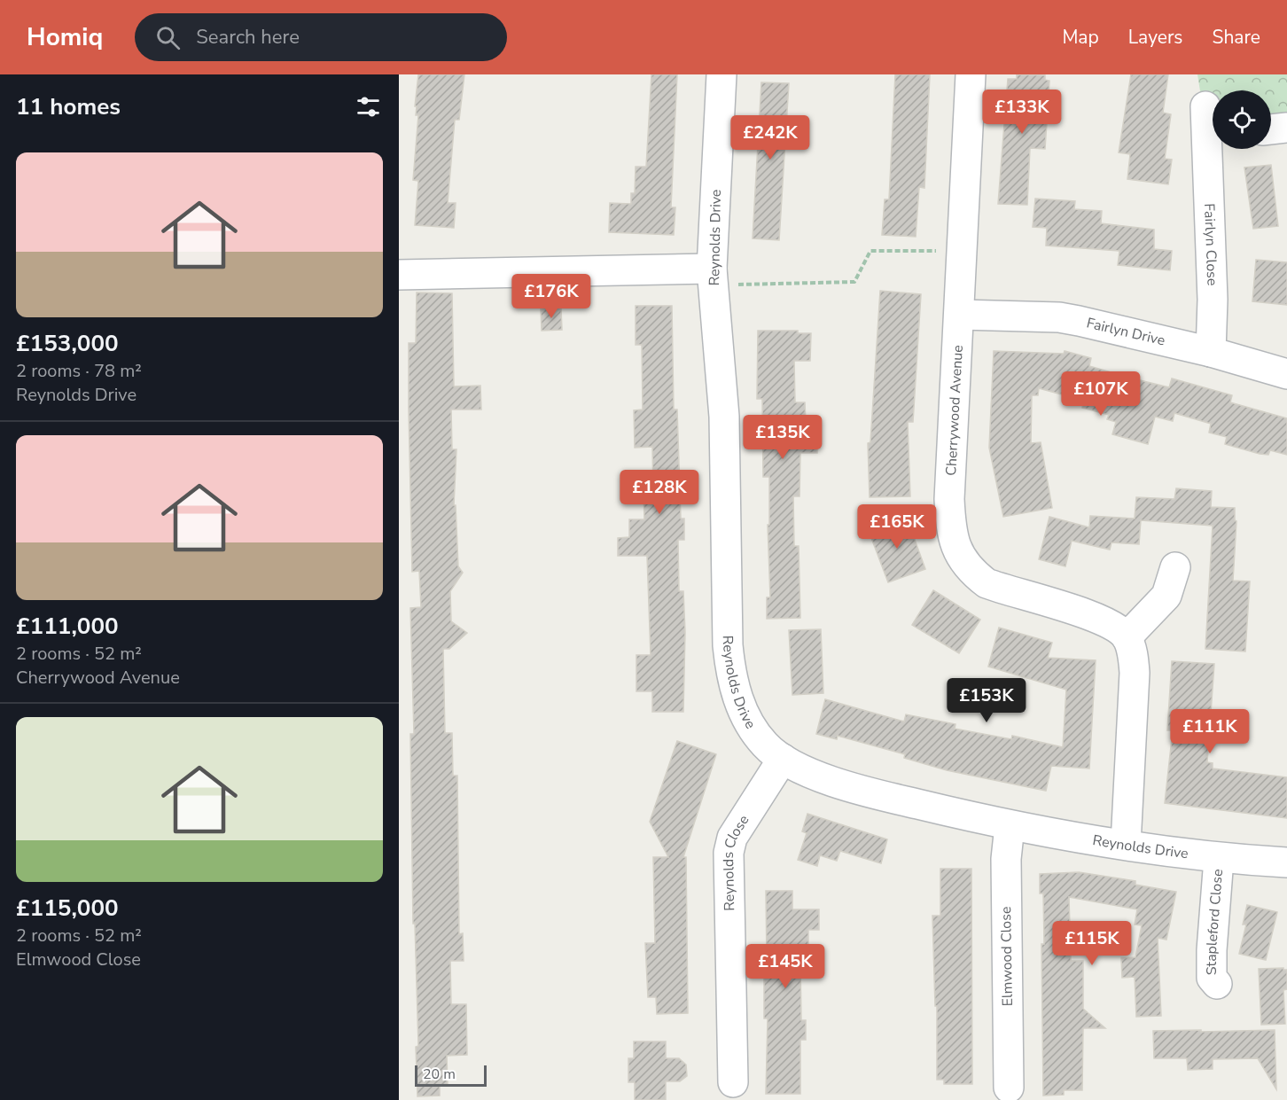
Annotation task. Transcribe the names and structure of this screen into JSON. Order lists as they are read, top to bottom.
{
  "streets": {
    "street": [
      "Reynolds Drive",
      "Fairlyn Close",
      "Fairlyn Drive",
      "Cherrywood Avenue",
      "Reynolds Close",
      "Stapleford Close",
      "Elmwood Close"
    ]
  },
  "crossings": [
    ["Reynolds Drive", "Reynolds Close"],
    ["Reynolds Drive", "Stapleford Close"],
    ["Reynolds Drive", "Elmwood Close"],
    ["Fairlyn Close", "Fairlyn Drive"],
    ["Fairlyn Drive", "Cherrywood Avenue"]
  ],
  "scale_bar": "20 m",
  "page": {
    "header": "Homiq",
    "search": "Search here",
    "nav": ["Map", "Layers", "Share"],
    "heading": "11 homes",
    "price": [
      "£133K",
      "£242K",
      "£176K",
      "£107K",
      "£135K",
      "£128K",
      "£165K",
      "£153K",
      "£111K",
      "£115K",
      "£145K"
    ],
    "list": [
      {
        "name": "£153,000",
        "note": "2 rooms · 78 m² · Reynolds Drive"
      },
      {
        "name": "£111,000",
        "note": "2 rooms · 52 m² · Cherrywood Avenue"
      },
      {
        "name": "£115,000",
        "note": "2 rooms · 52 m² · Elmwood Close"
      }
    ],
    "scale": "20 m"
  }
}
